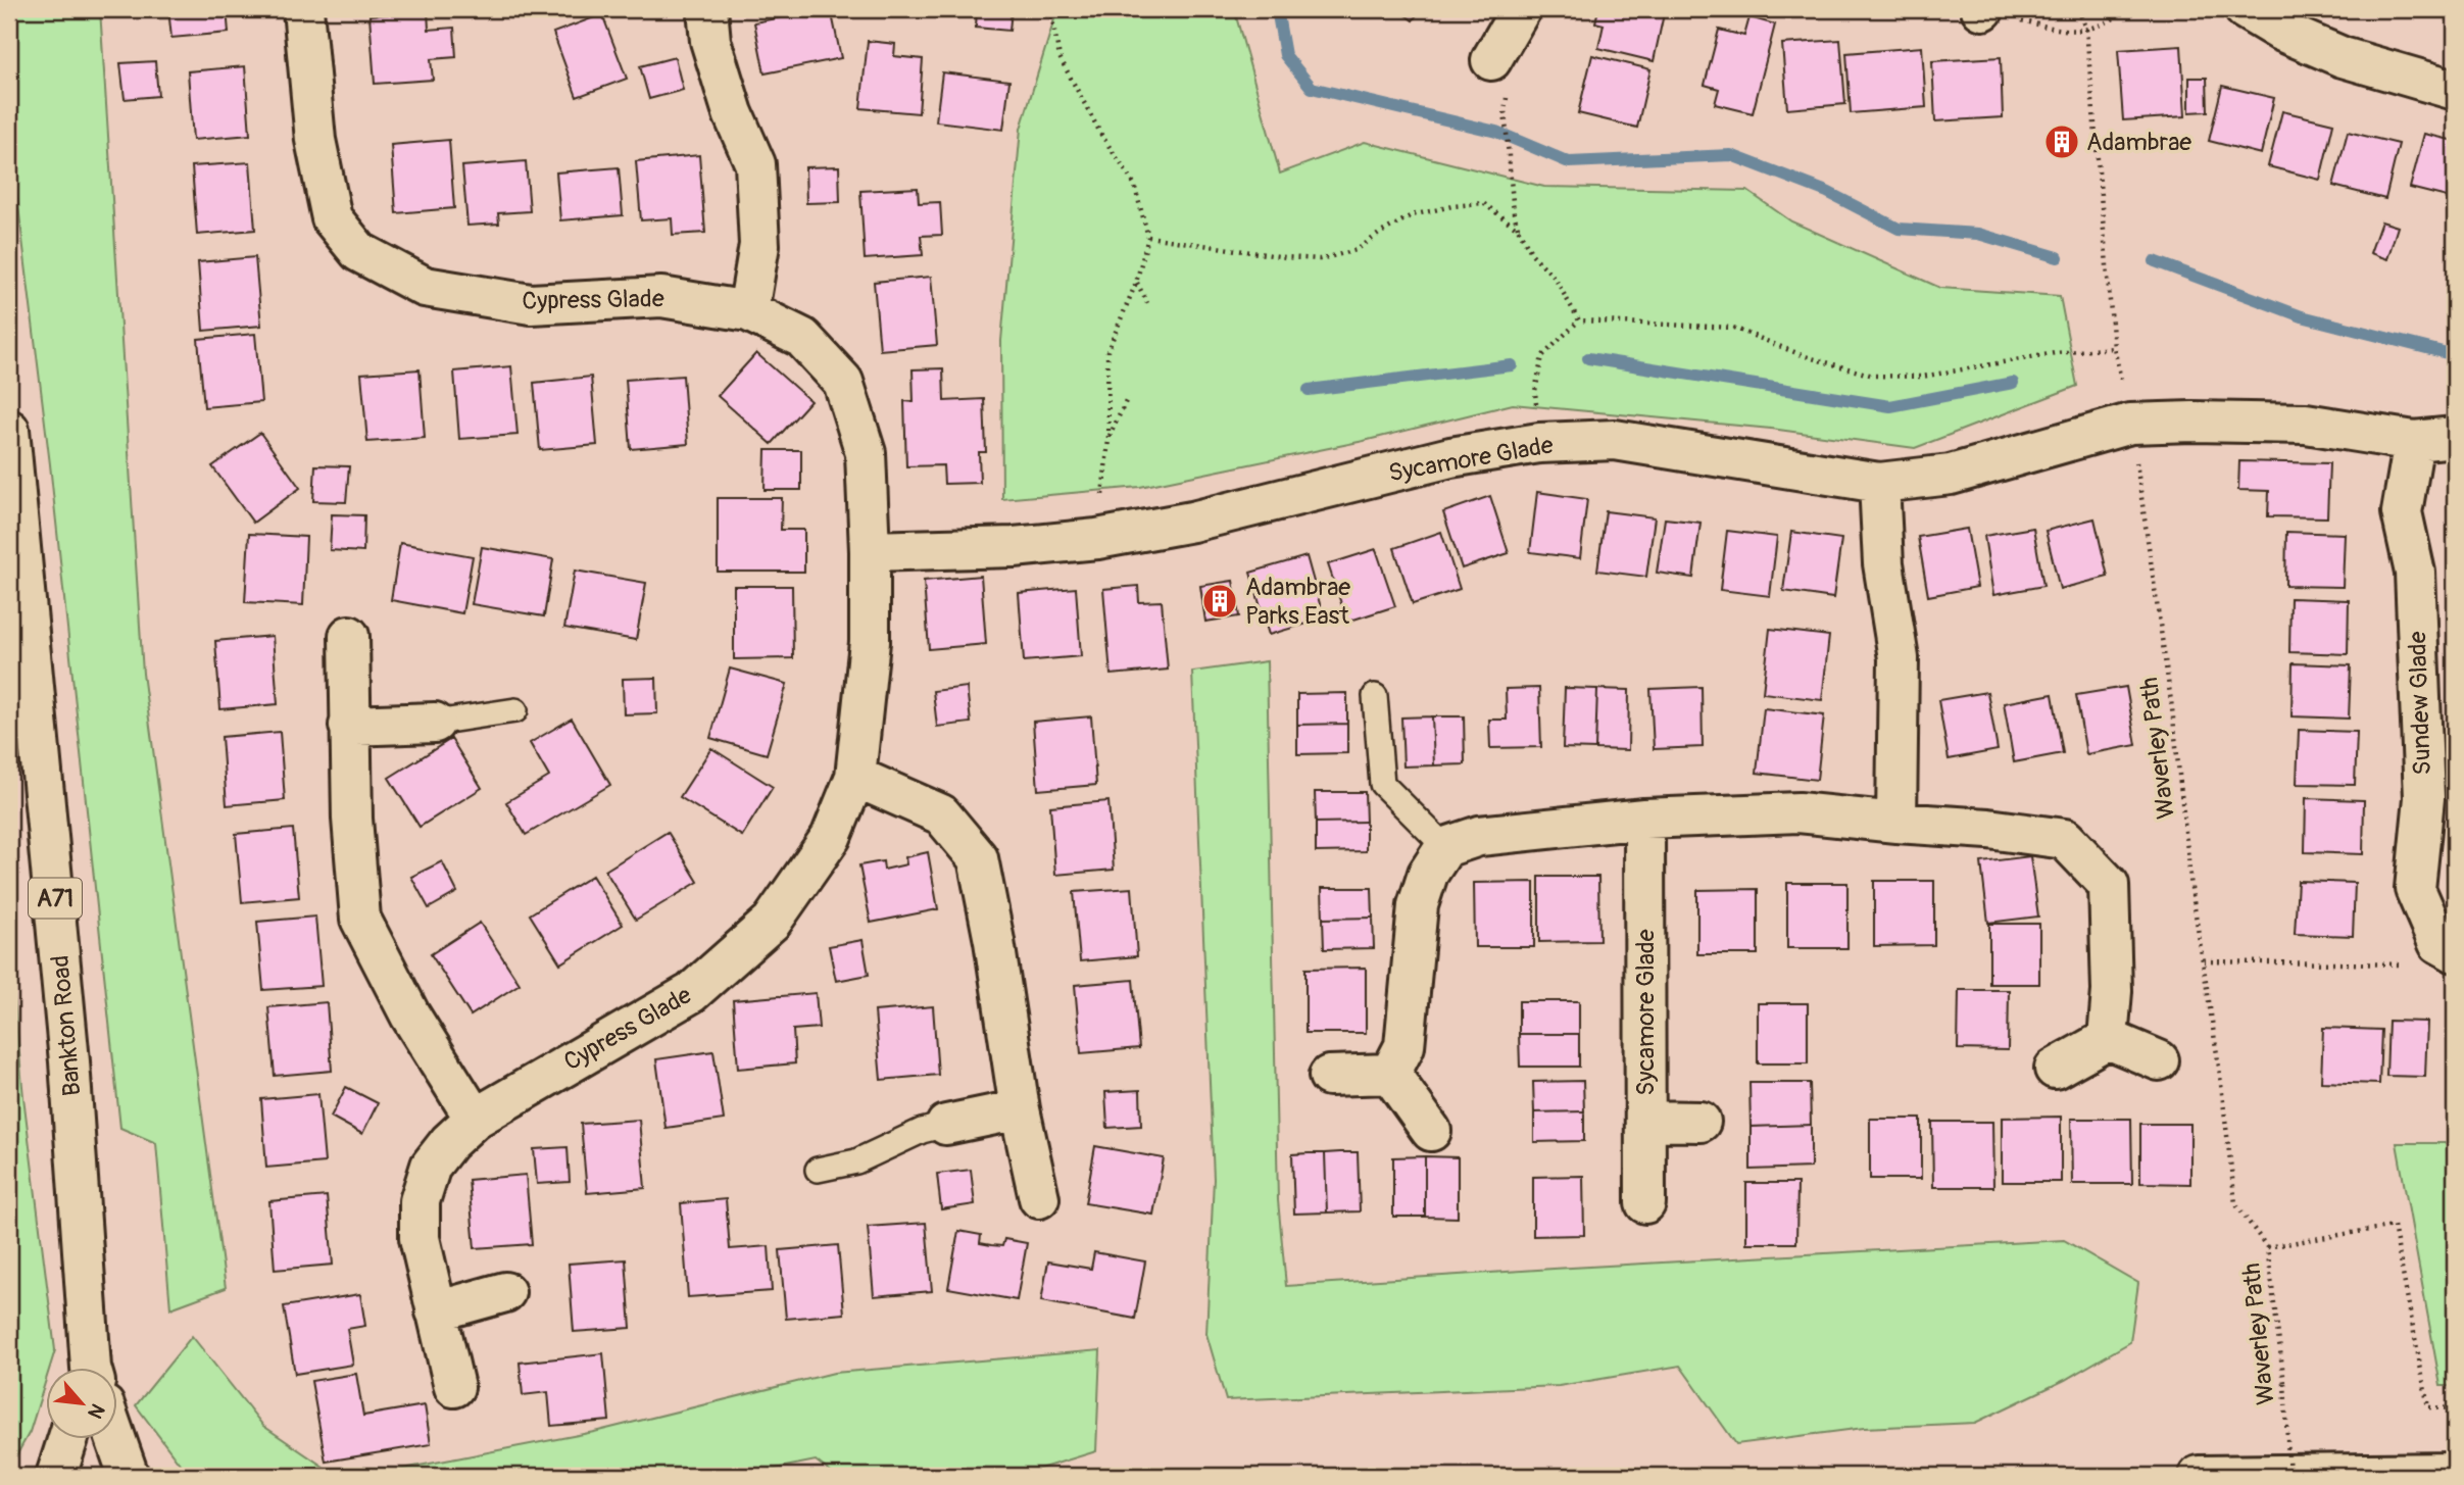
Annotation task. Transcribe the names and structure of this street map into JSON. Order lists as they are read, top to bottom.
{
  "streets": {
    "street": [
      "Cypress Glade",
      "Sycamore Glade",
      "Sundew Glade",
      "A71",
      "Bankton Road"
    ],
    "path": ["Waverley Path"]
  },
  "crossings": [
    ["Sycamore Glade", "Waverley Path"]
  ],
  "places": {
    "building": ["Adambrae", "Adambrae Parks East"]
  },
  "north": "bottom right"
}
